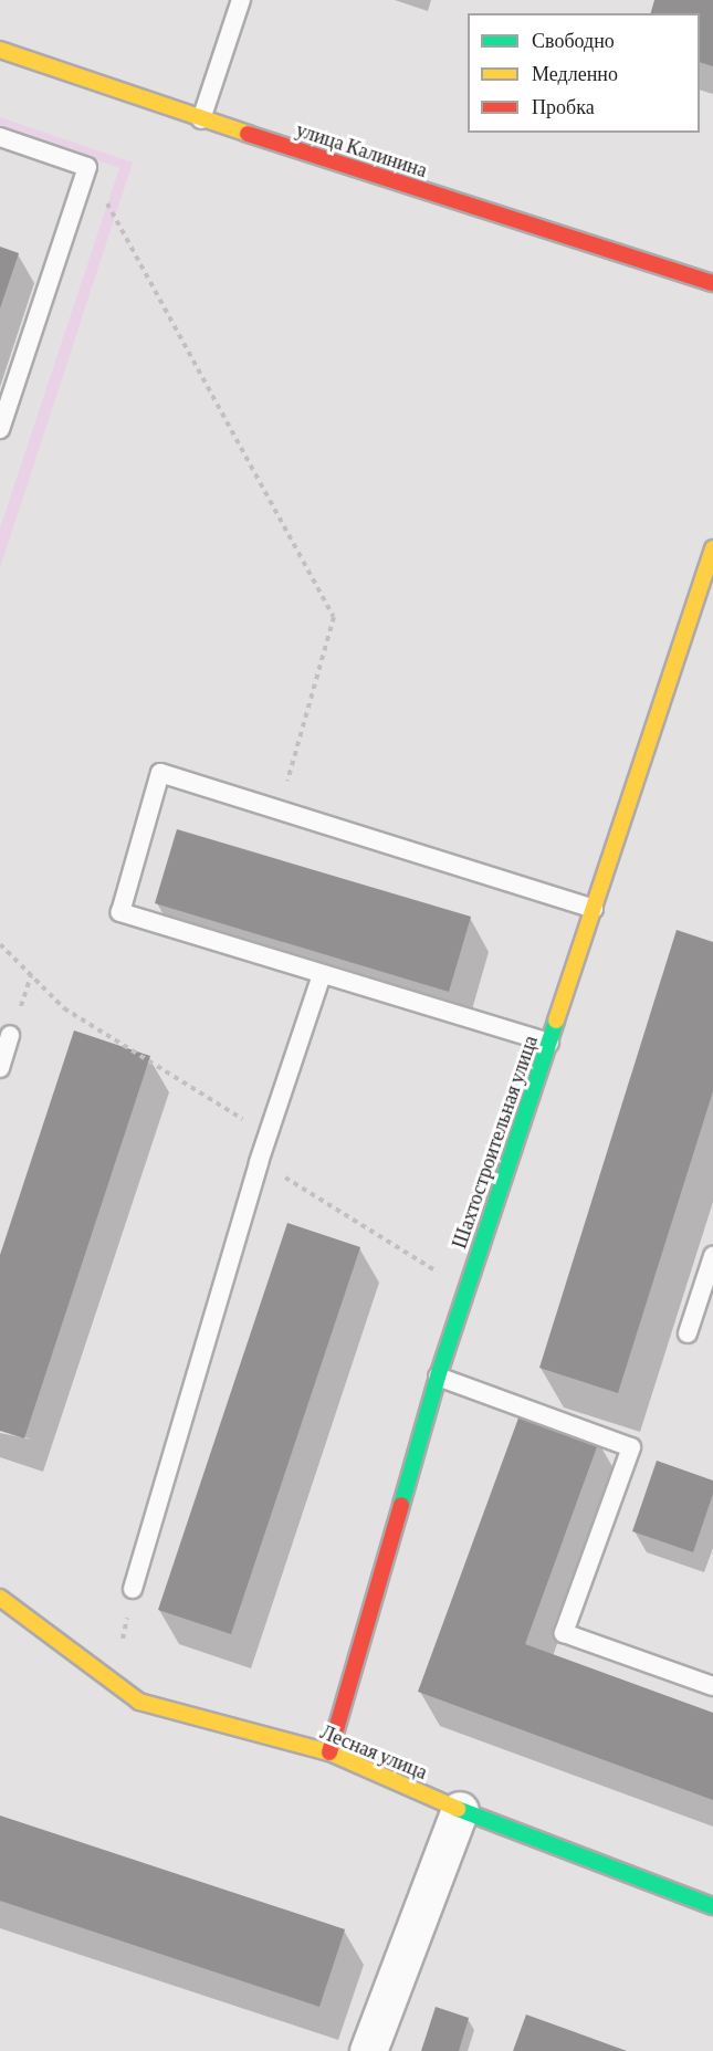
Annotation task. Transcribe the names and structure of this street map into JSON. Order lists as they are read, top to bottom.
{
  "streets": {
    "street": ["улица Калинина", "Шахтостроительная улица", "Лесная улица"]
  },
  "crossings": [
    ["Шахтостроительная улица", "Лесная улица"]
  ],
  "legend": ["Свободно", "Медленно", "Пробка"]
}
